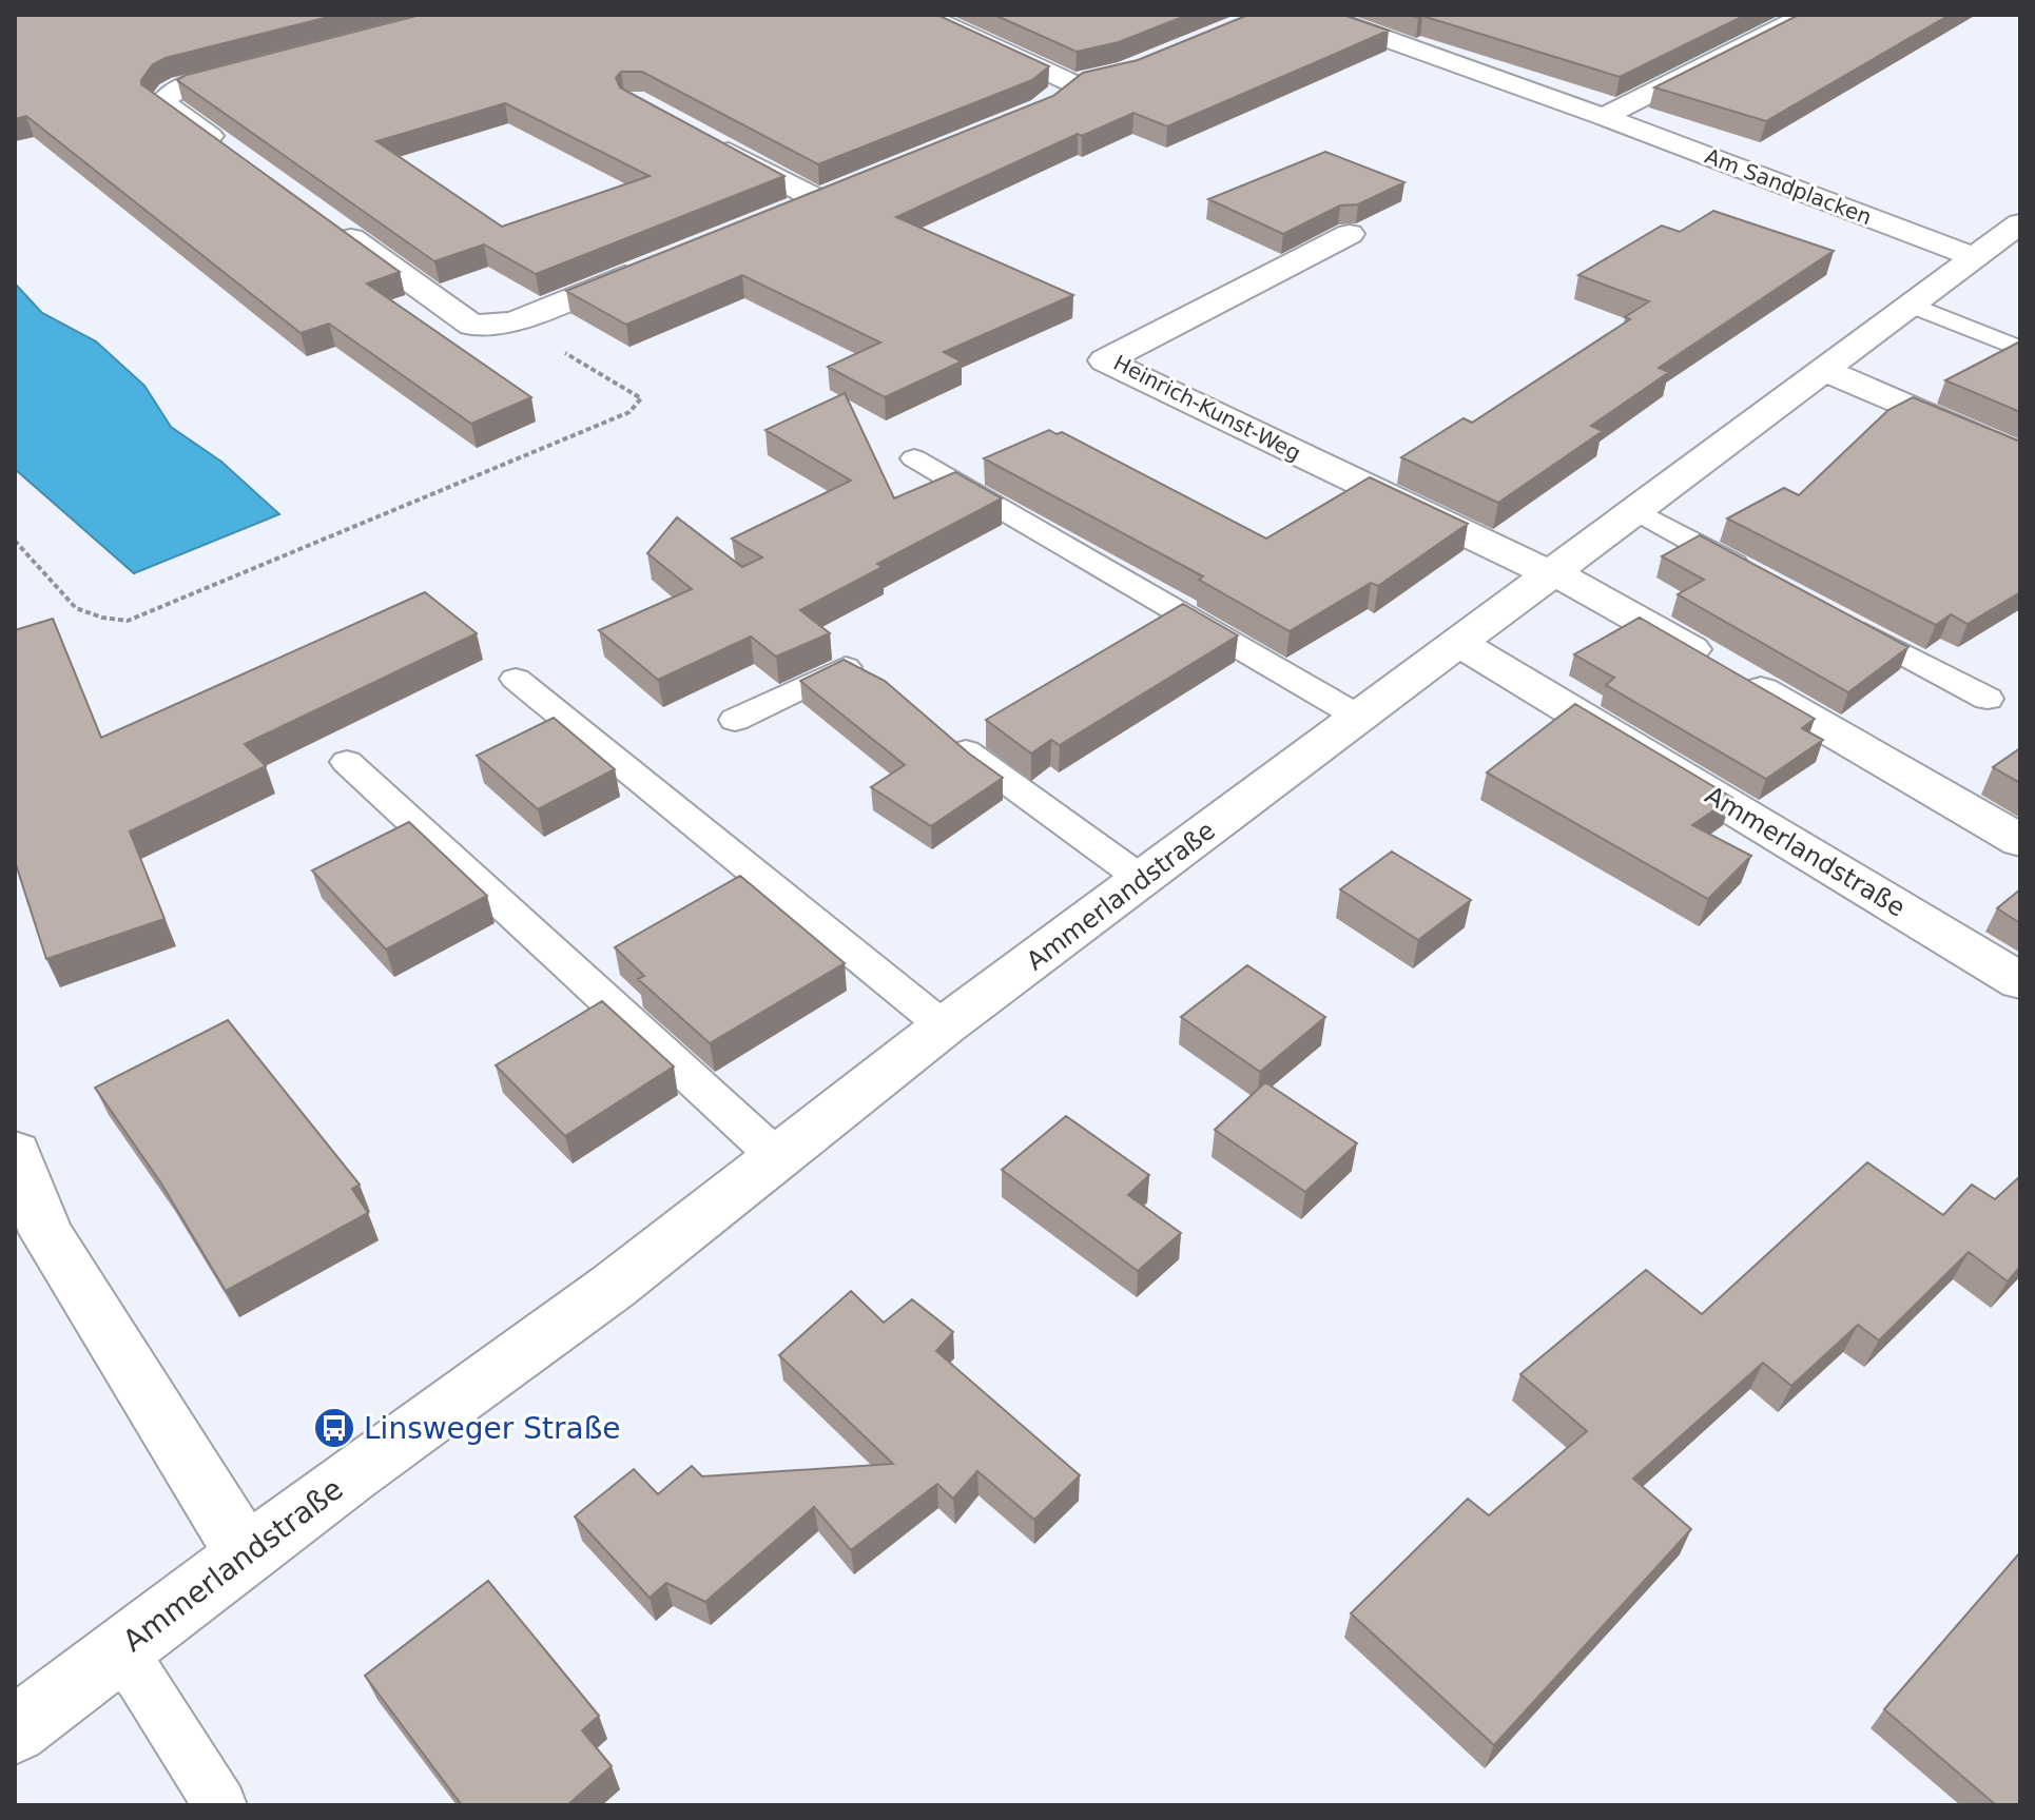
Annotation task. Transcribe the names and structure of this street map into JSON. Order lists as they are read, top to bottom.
{
  "streets": {
    "street": ["Am Sandplacken", "Heinrich-Kunst-Weg", "Ammerlandstraße"]
  },
  "crossings": [
    ["Am Sandplacken", "Ammerlandstraße"],
    ["Heinrich-Kunst-Weg", "Ammerlandstraße"]
  ],
  "places": {
    "bus stop": ["Linsweger Straße"]
  }
}
